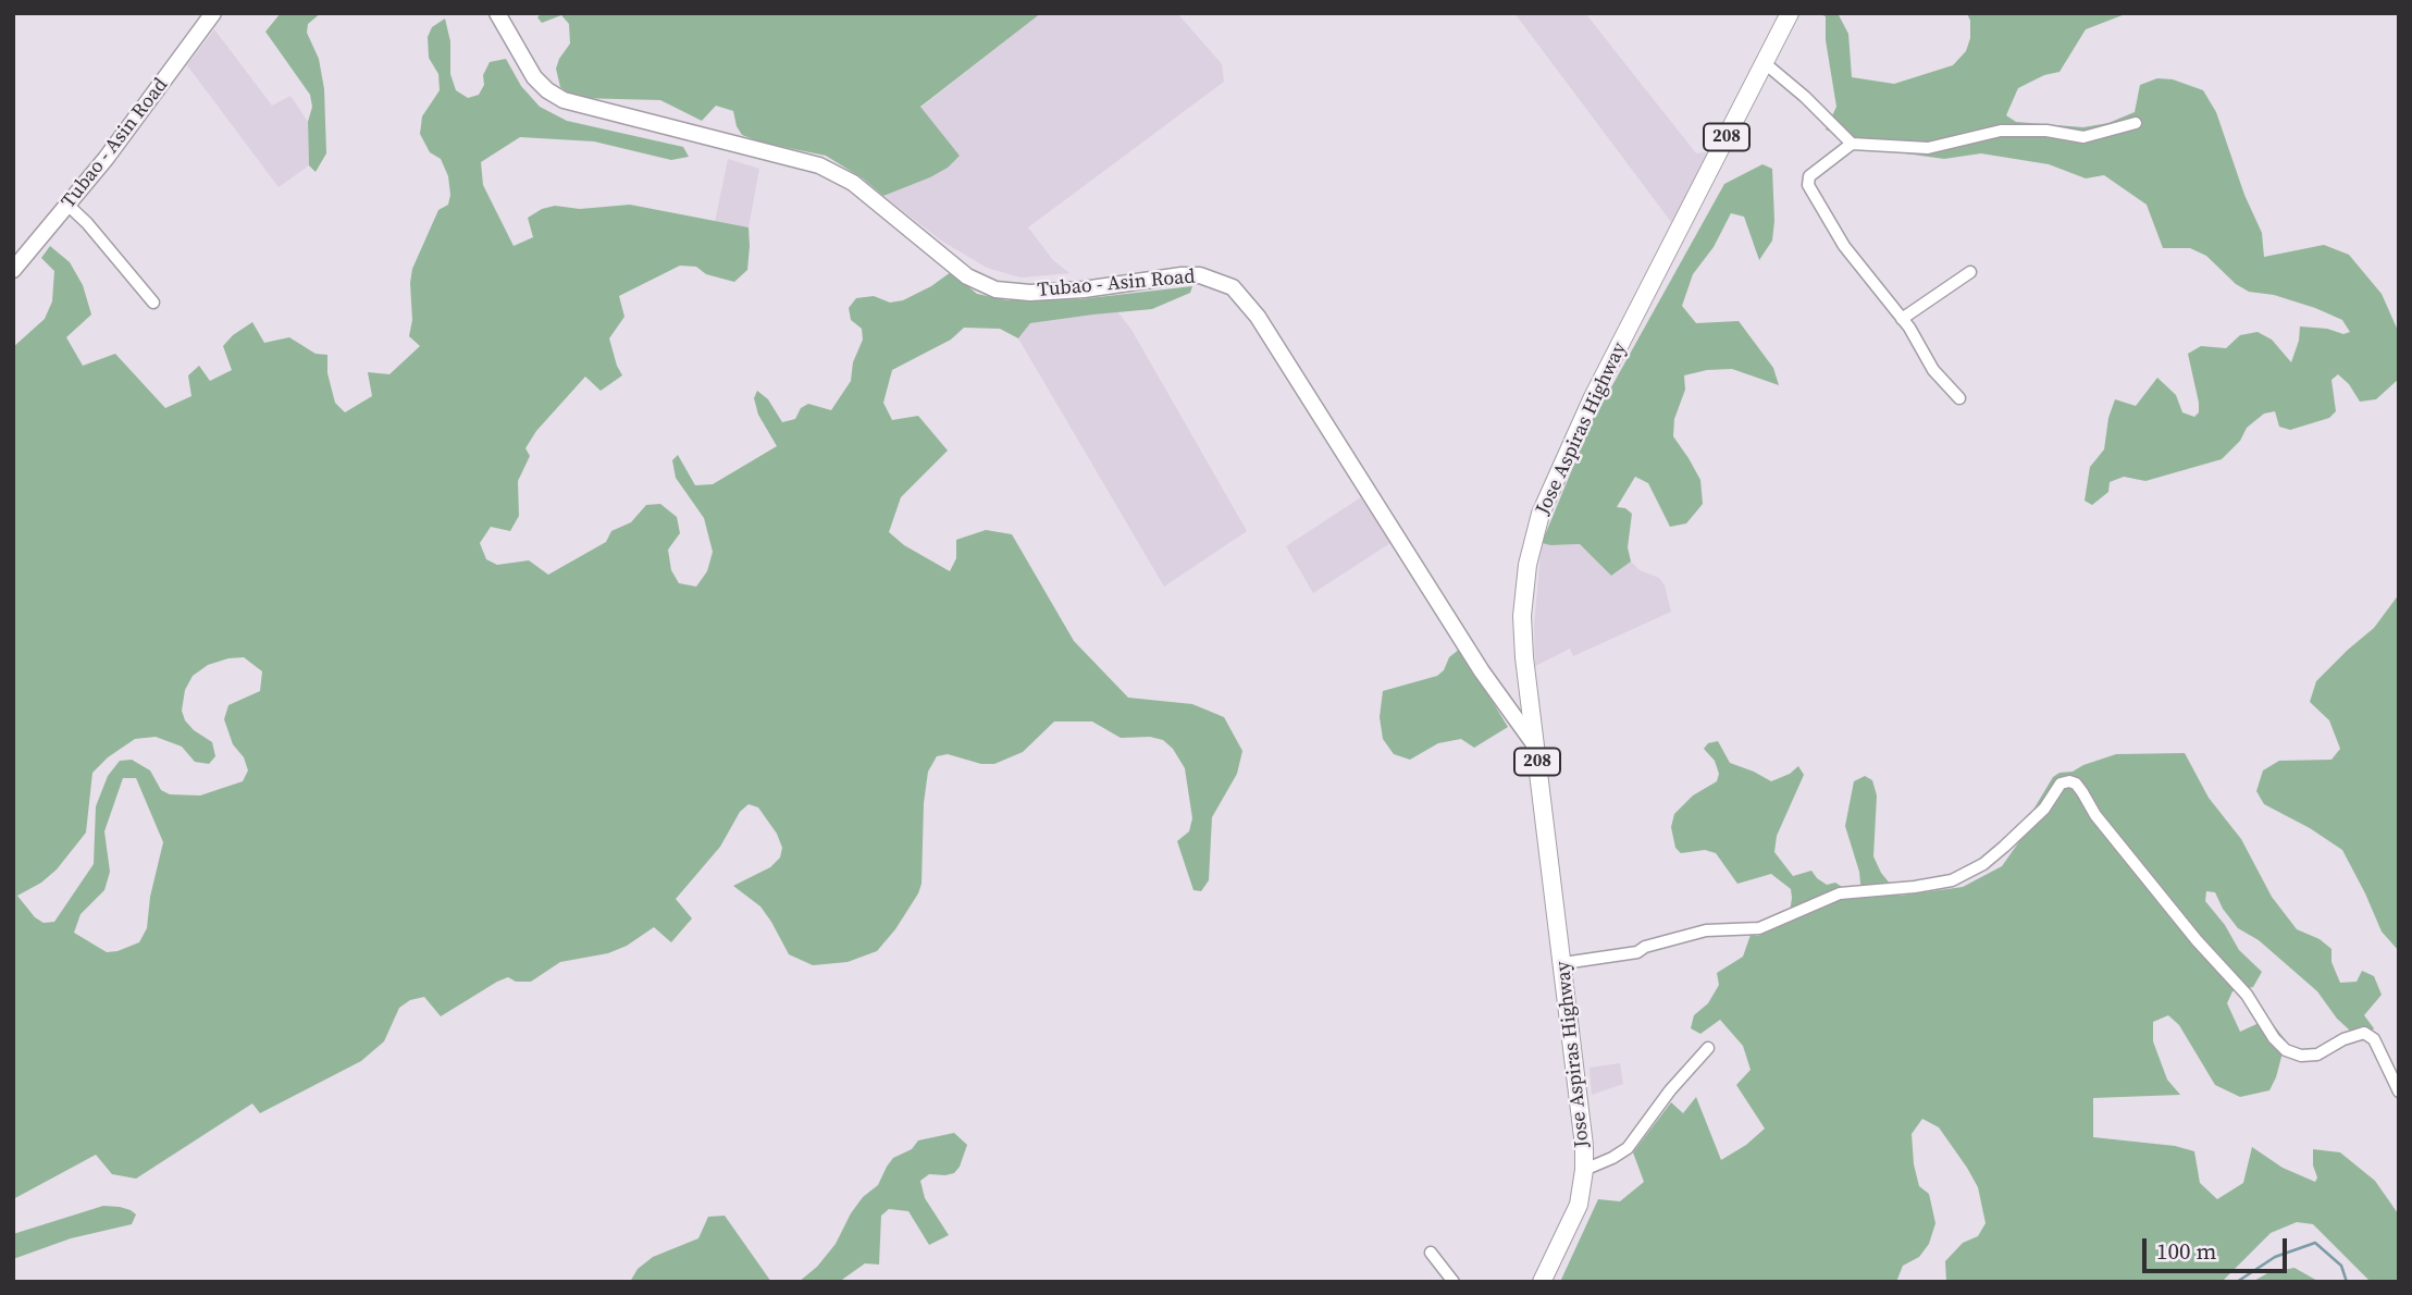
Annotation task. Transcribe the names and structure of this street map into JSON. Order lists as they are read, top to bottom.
{
  "streets": {
    "main road": ["208", "Tubao - Asin Road", "Jose Aspiras Highway"]
  },
  "crossings": [
    ["Tubao - Asin Road", "Jose Aspiras Highway"]
  ],
  "scale_bar": "100 m"
}
